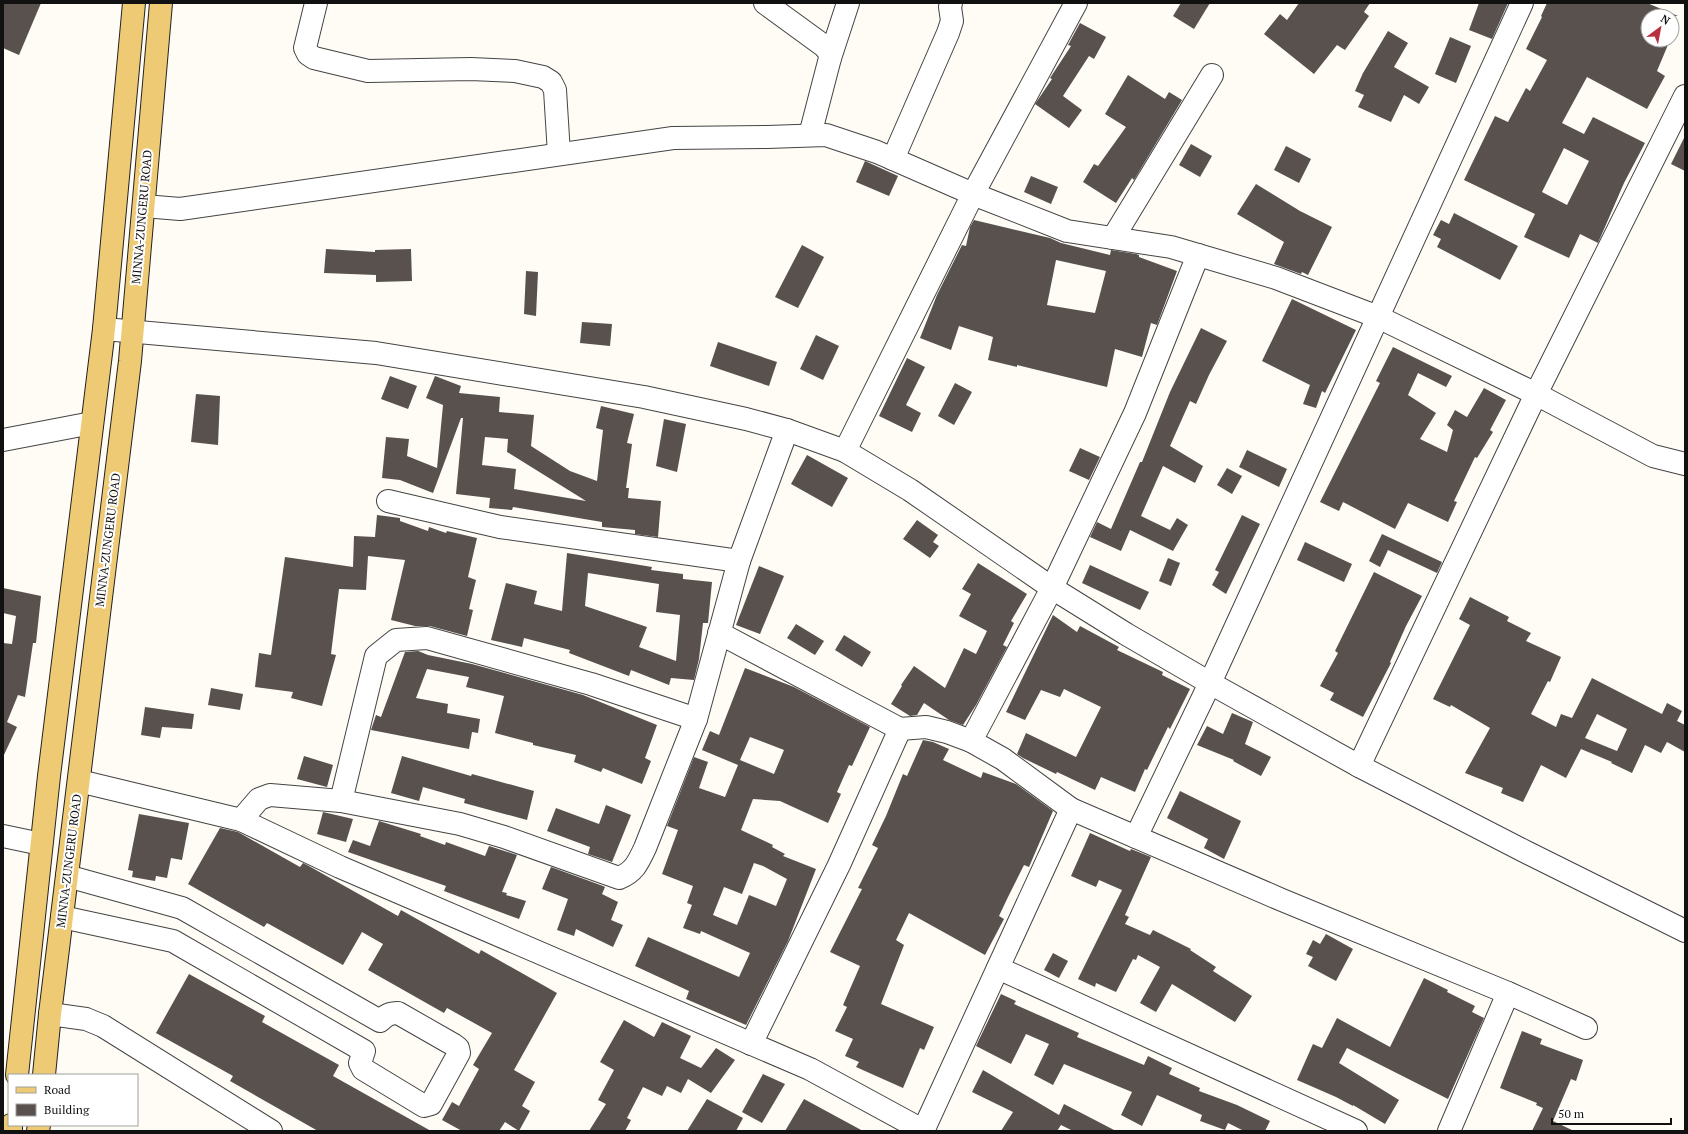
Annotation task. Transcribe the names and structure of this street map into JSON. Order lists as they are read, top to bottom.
{
  "streets": {
    "main road": ["MINNA-ZUNGERU ROAD"]
  },
  "legend": ["Road", "Building"],
  "scale_bar": "50 m",
  "north": "top right"
}
